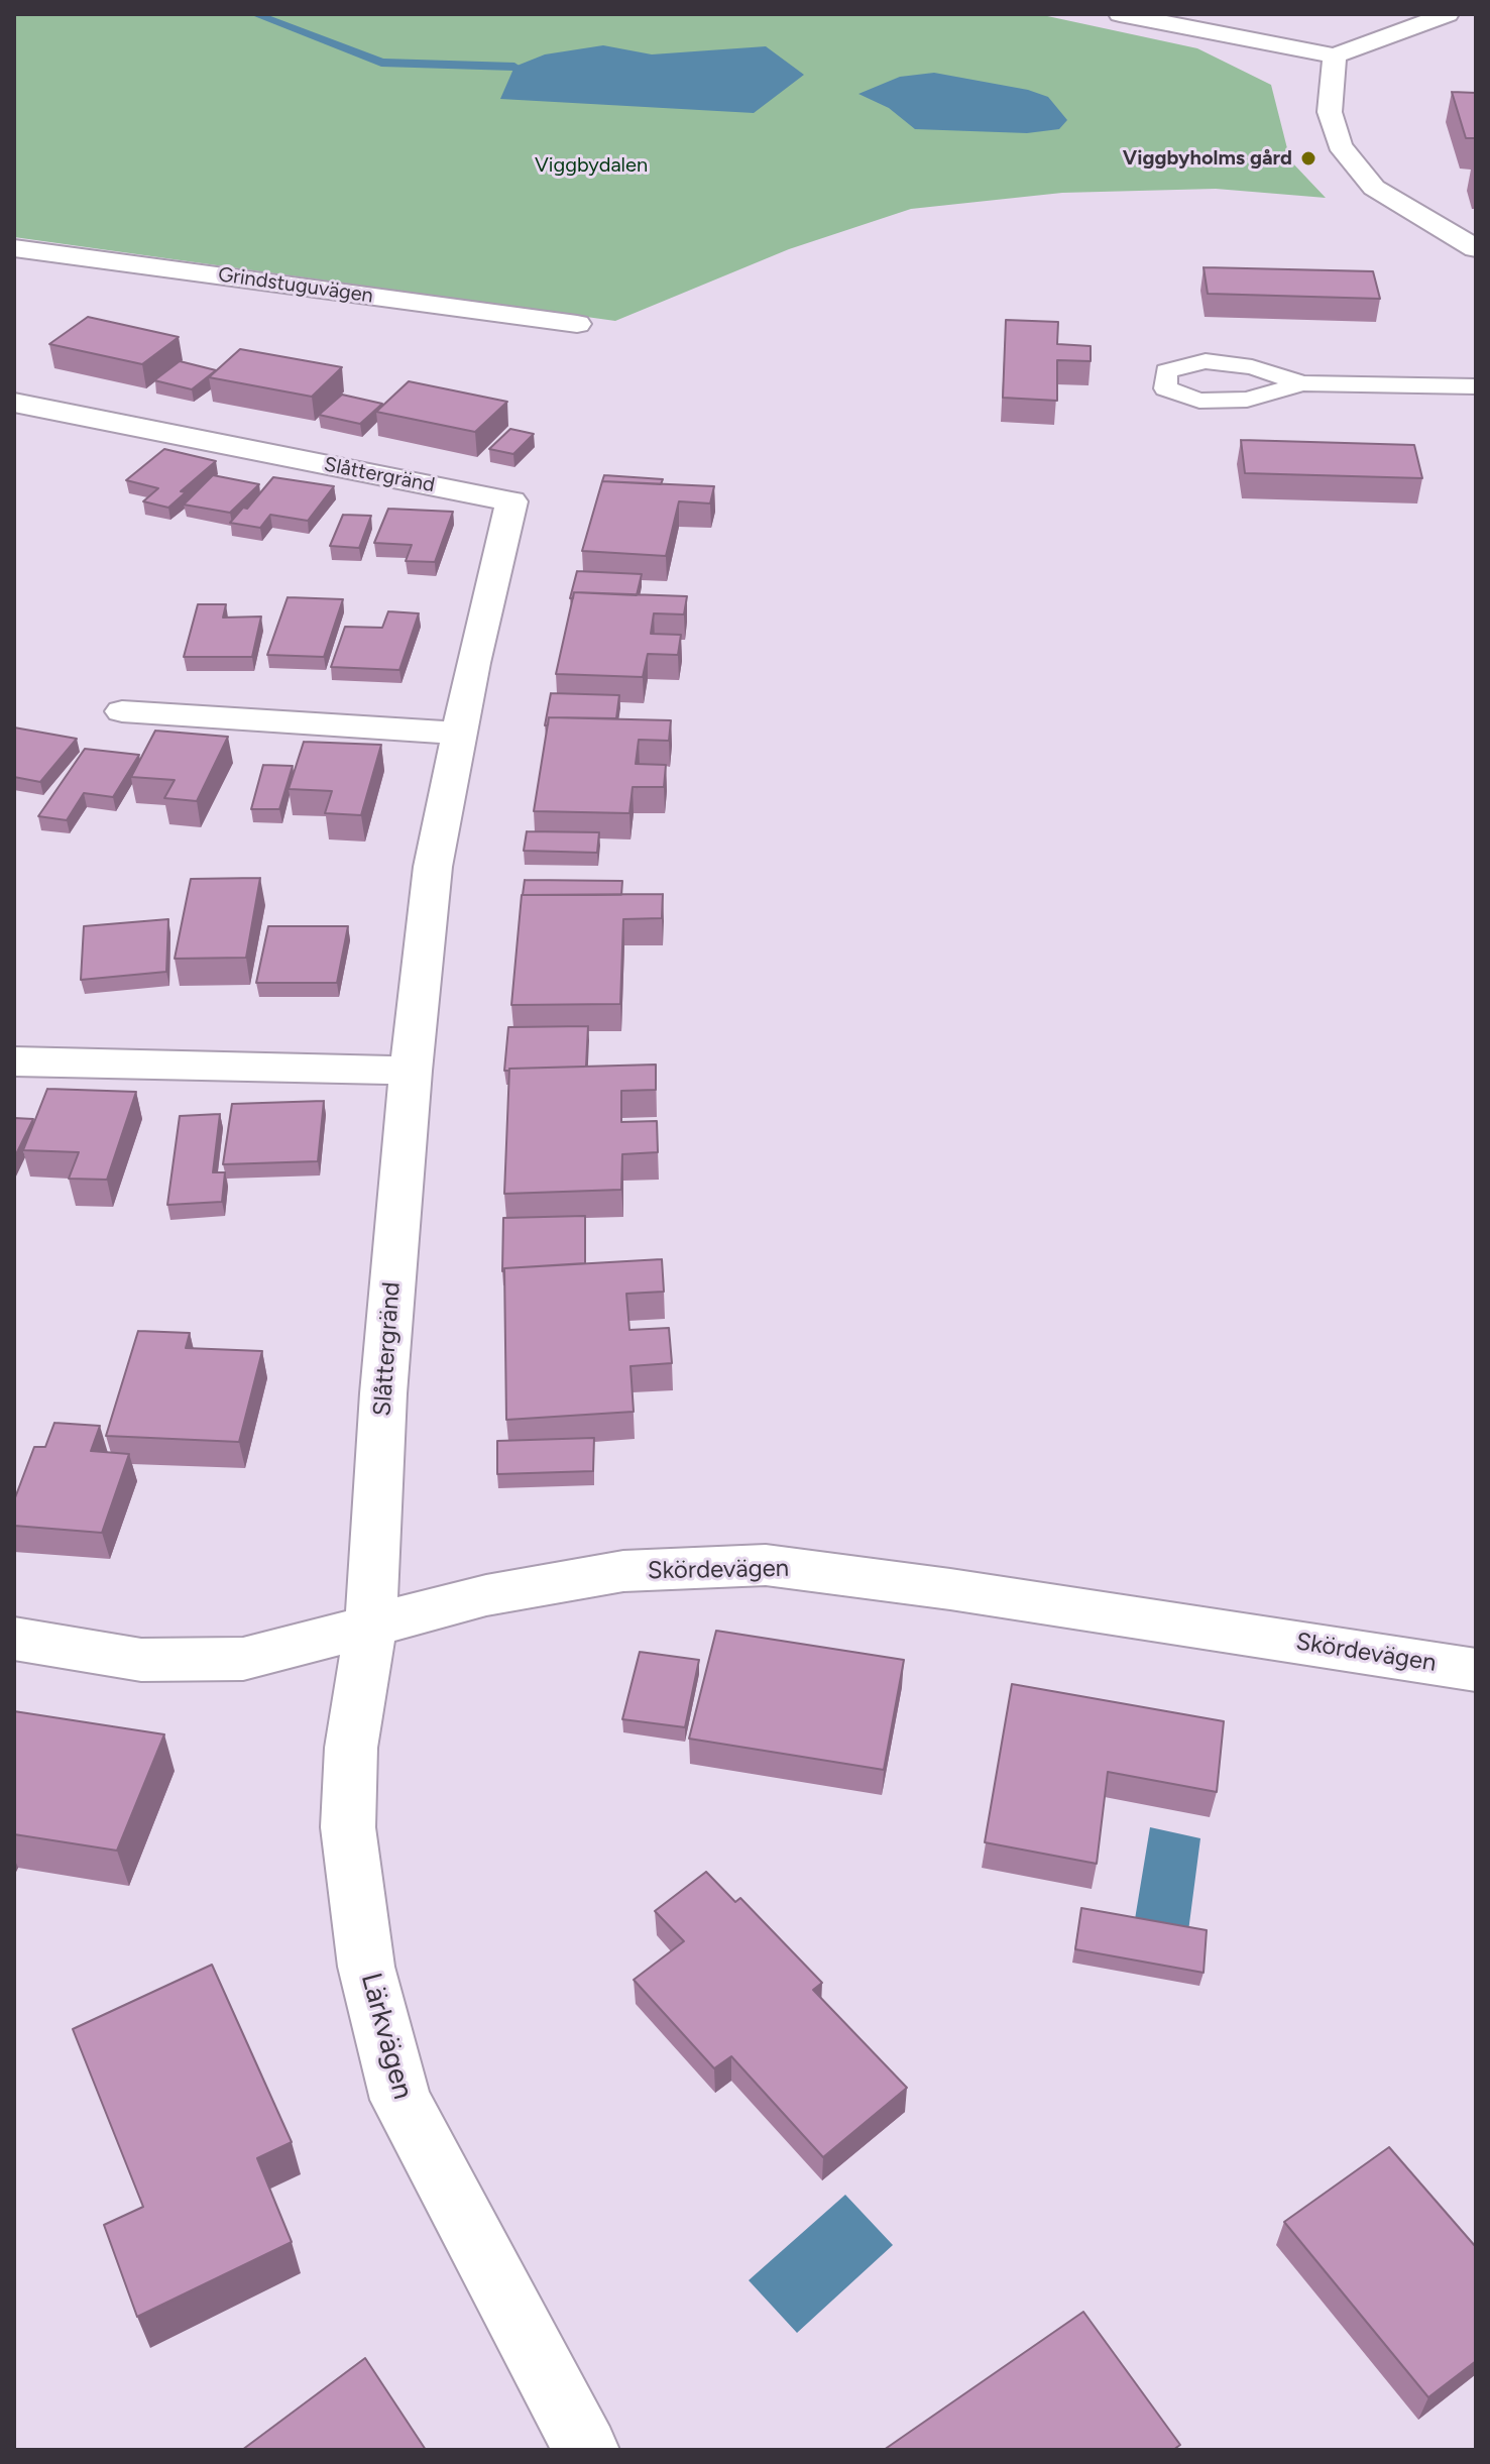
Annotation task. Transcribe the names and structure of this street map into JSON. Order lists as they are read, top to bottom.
{
  "streets": {
    "street": [
      "Grindstuguvägen",
      "Slåttergränd",
      "Skördevägen",
      "Lärkvägen"
    ]
  },
  "crossings": [
    ["Slåttergränd", "Skördevägen"],
    ["Slåttergränd", "Lärkvägen"],
    ["Skördevägen", "Lärkvägen"]
  ],
  "parks": ["Viggbydalen"],
  "places": ["Viggbyholms gård"]
}
